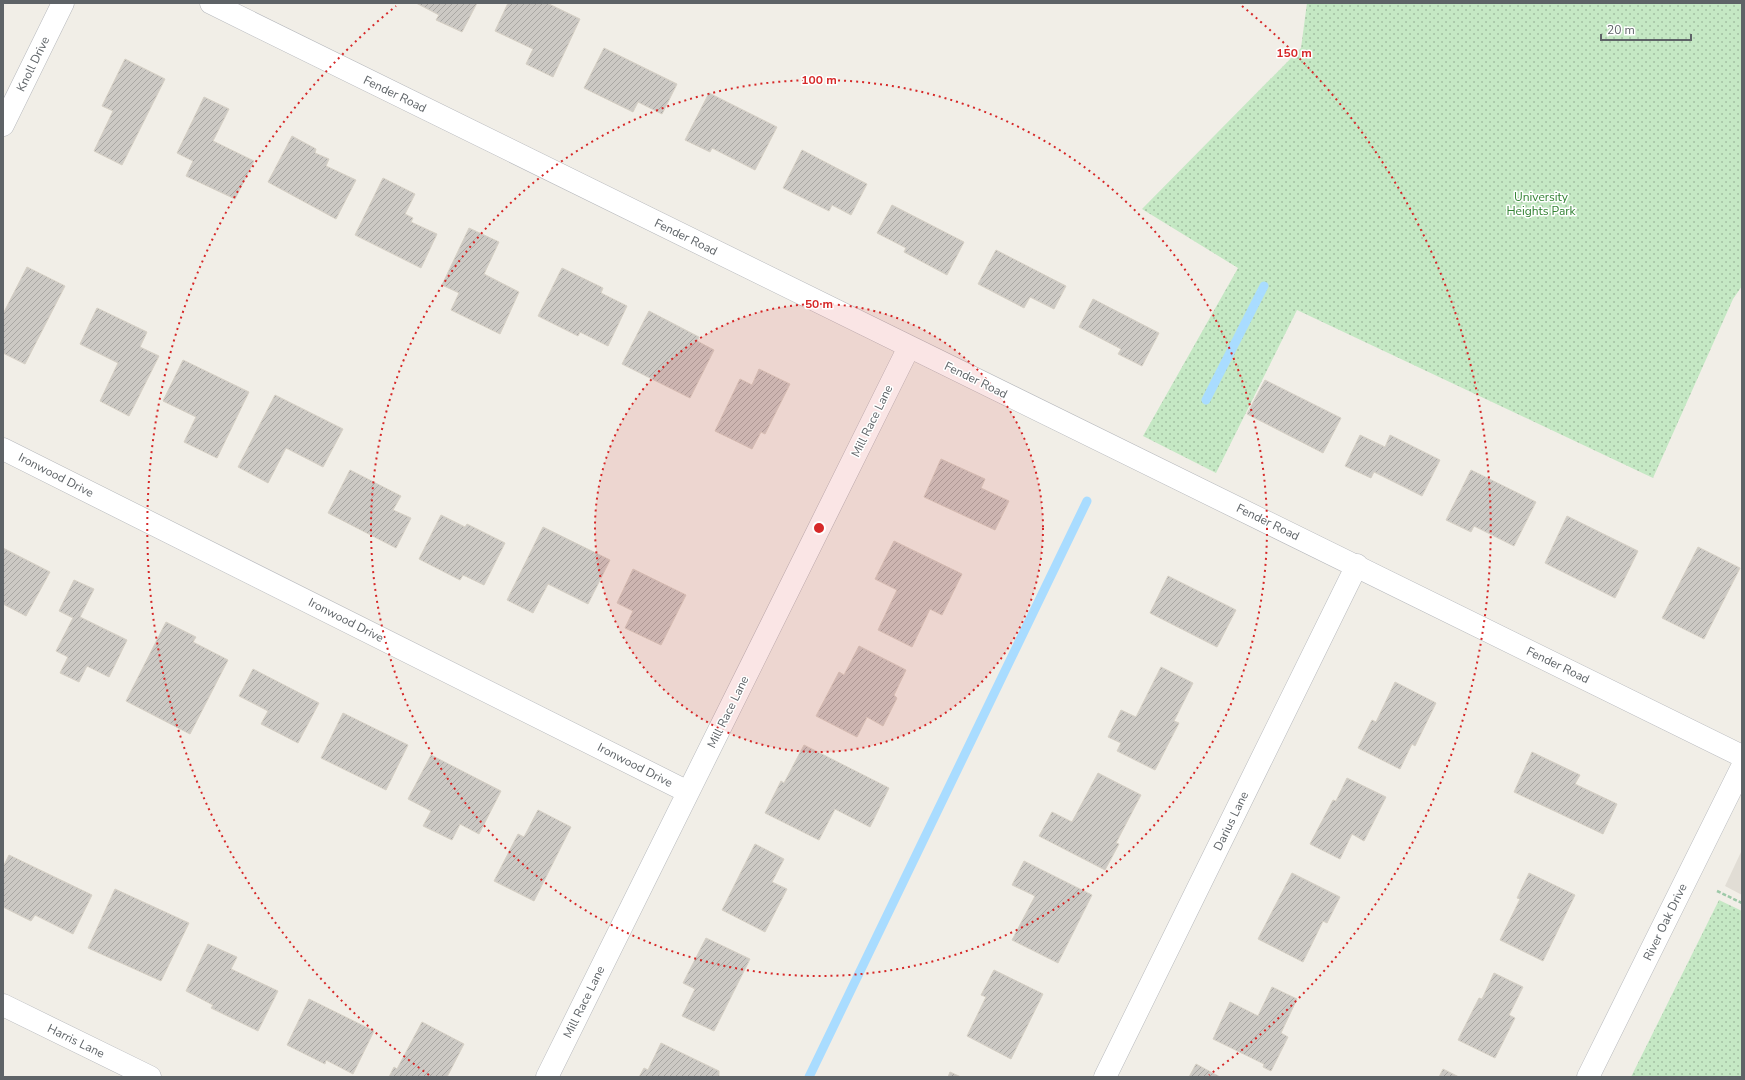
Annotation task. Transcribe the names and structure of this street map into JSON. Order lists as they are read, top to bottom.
{
  "streets": {
    "street": [
      "Knoll Drive",
      "Fender Road",
      "Mill Race Lane",
      "Ironwood Drive",
      "Darius Lane",
      "River Oak Drive",
      "Harris Lane"
    ]
  },
  "crossings": [
    ["Fender Road", "Mill Race Lane"],
    ["Fender Road", "Darius Lane"],
    ["Mill Race Lane", "Ironwood Drive"]
  ],
  "parks": ["University Heights Park"],
  "scale_bar": "20 m",
  "rings": ["150 m", "100 m", "50 m"]
}
